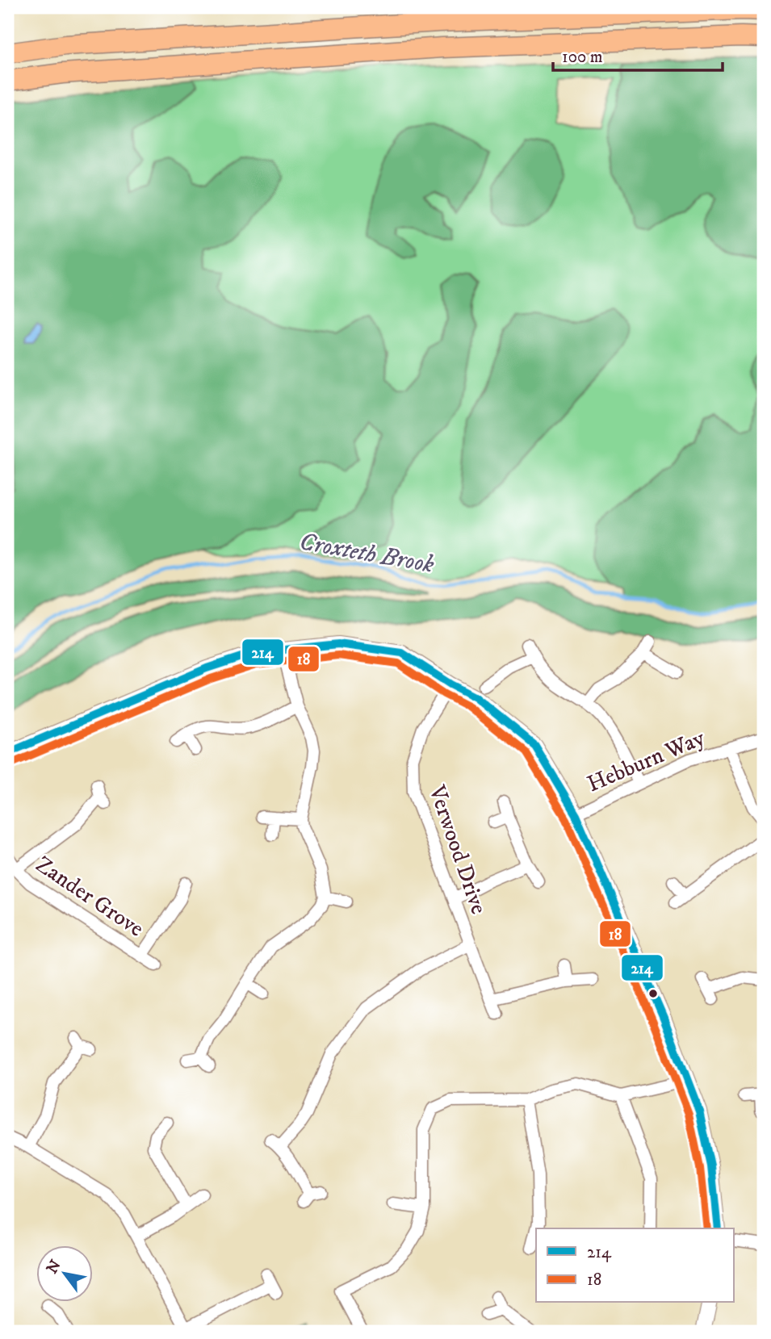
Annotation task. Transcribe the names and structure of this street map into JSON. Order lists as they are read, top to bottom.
{
  "streets": {
    "street": ["Hebburn Way", "Verwood Drive", "Zander Grove"]
  },
  "water": ["Croxteth Brook"],
  "lines": ["transit line 214", "transit line 18"],
  "legend": ["214", "18"],
  "scale_bar": "100 m",
  "north": "top left"
}
